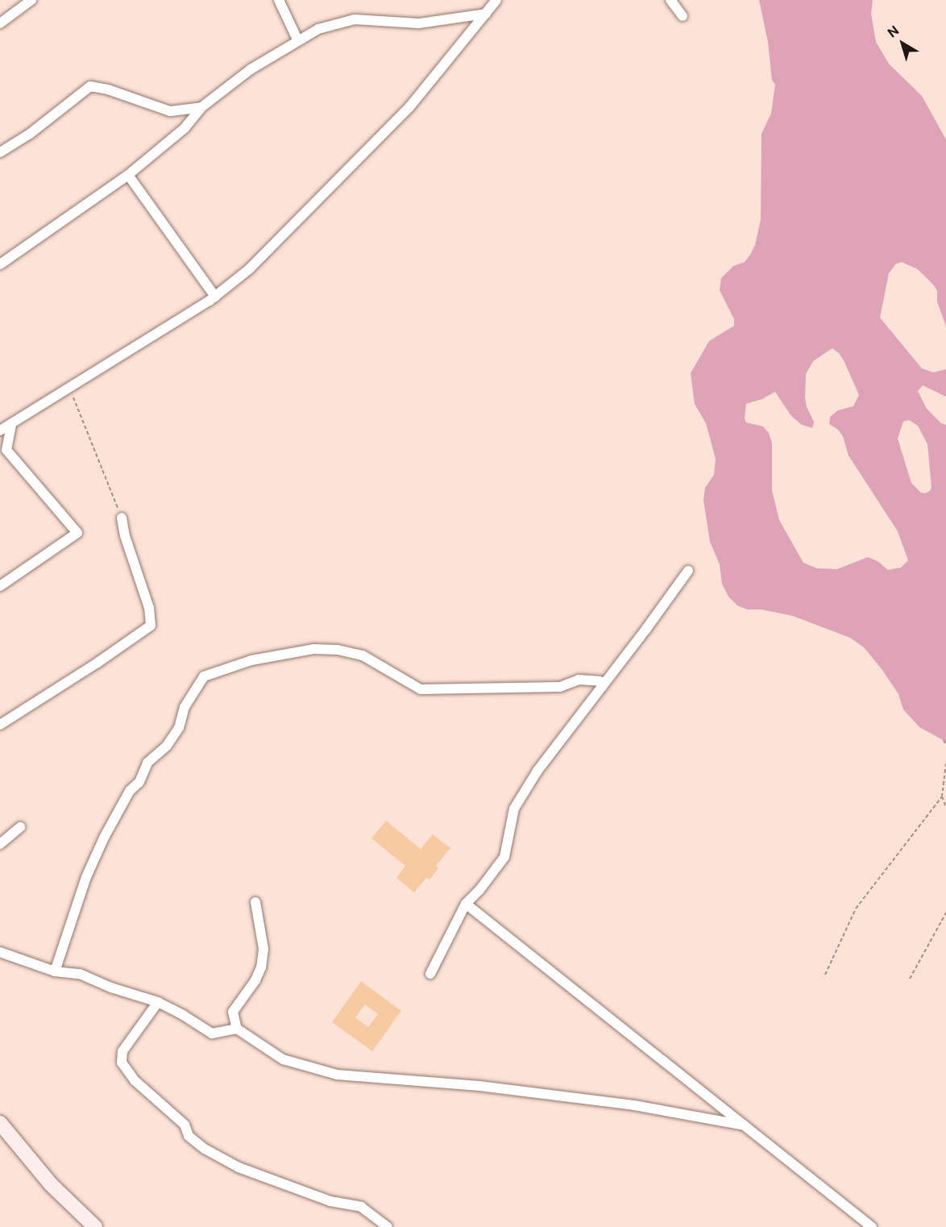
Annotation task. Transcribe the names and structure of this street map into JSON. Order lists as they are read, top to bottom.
{
  "north": "top left"
}
